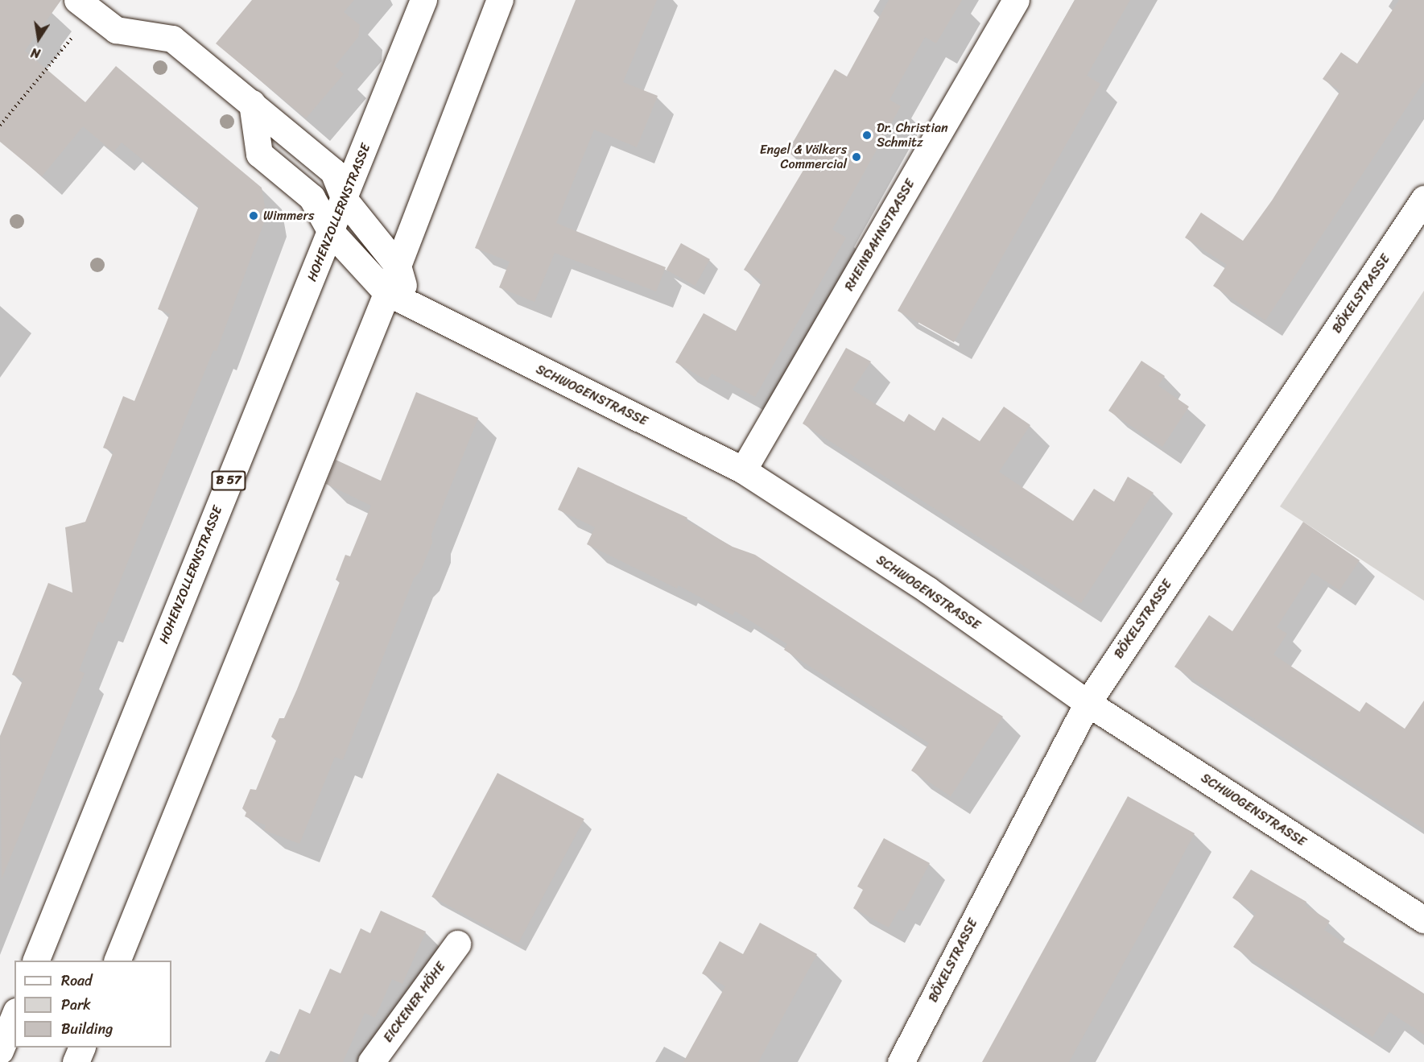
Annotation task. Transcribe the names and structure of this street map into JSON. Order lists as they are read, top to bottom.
{
  "streets": {
    "street": [
      "HOHENZOLLERNSTRASSE",
      "RHEINBAHNSTRASSE",
      "BÖKELSTRASSE",
      "SCHWOGENSTRASSE",
      "B 57",
      "EICKENER HÖHE"
    ]
  },
  "crossings": [
    ["HOHENZOLLERNSTRASSE", "SCHWOGENSTRASSE"],
    ["RHEINBAHNSTRASSE", "SCHWOGENSTRASSE"],
    ["BÖKELSTRASSE", "SCHWOGENSTRASSE"]
  ],
  "places": ["Dr. Christian Schmitz", "Engel & Völkers Commercial", "Wimmers"],
  "legend": ["Road", "Park", "Building"],
  "north": "bottom"
}
